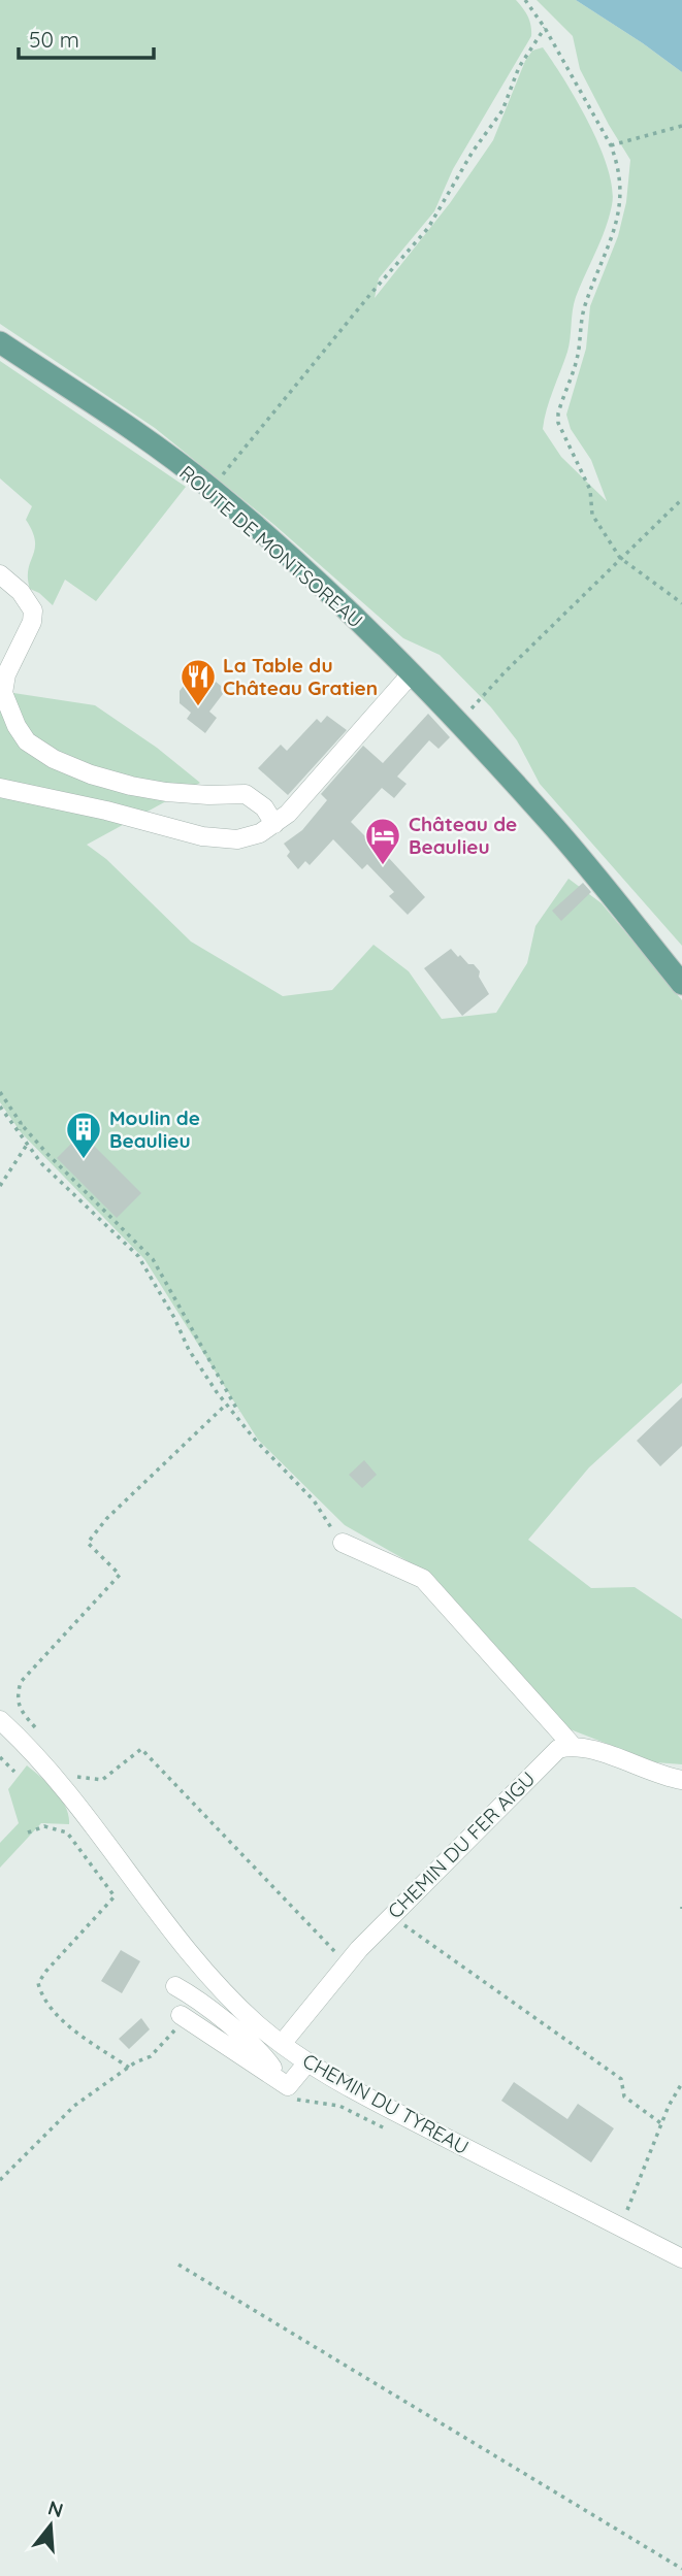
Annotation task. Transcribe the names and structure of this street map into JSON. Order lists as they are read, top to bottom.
{
  "streets": {
    "main road": ["ROUTE DE MONTSOREAU"],
    "street": ["CHEMIN DU FER AIGU", "CHEMIN DU TYREAU"]
  },
  "crossings": [
    ["CHEMIN DU FER AIGU", "CHEMIN DU TYREAU"]
  ],
  "places": {
    "restaurant": ["La Table du Château Gratien"],
    "hotel": ["Château de Beaulieu"],
    "building": ["Moulin de Beaulieu"]
  },
  "scale_bar": "50 m",
  "north": "top"
}
